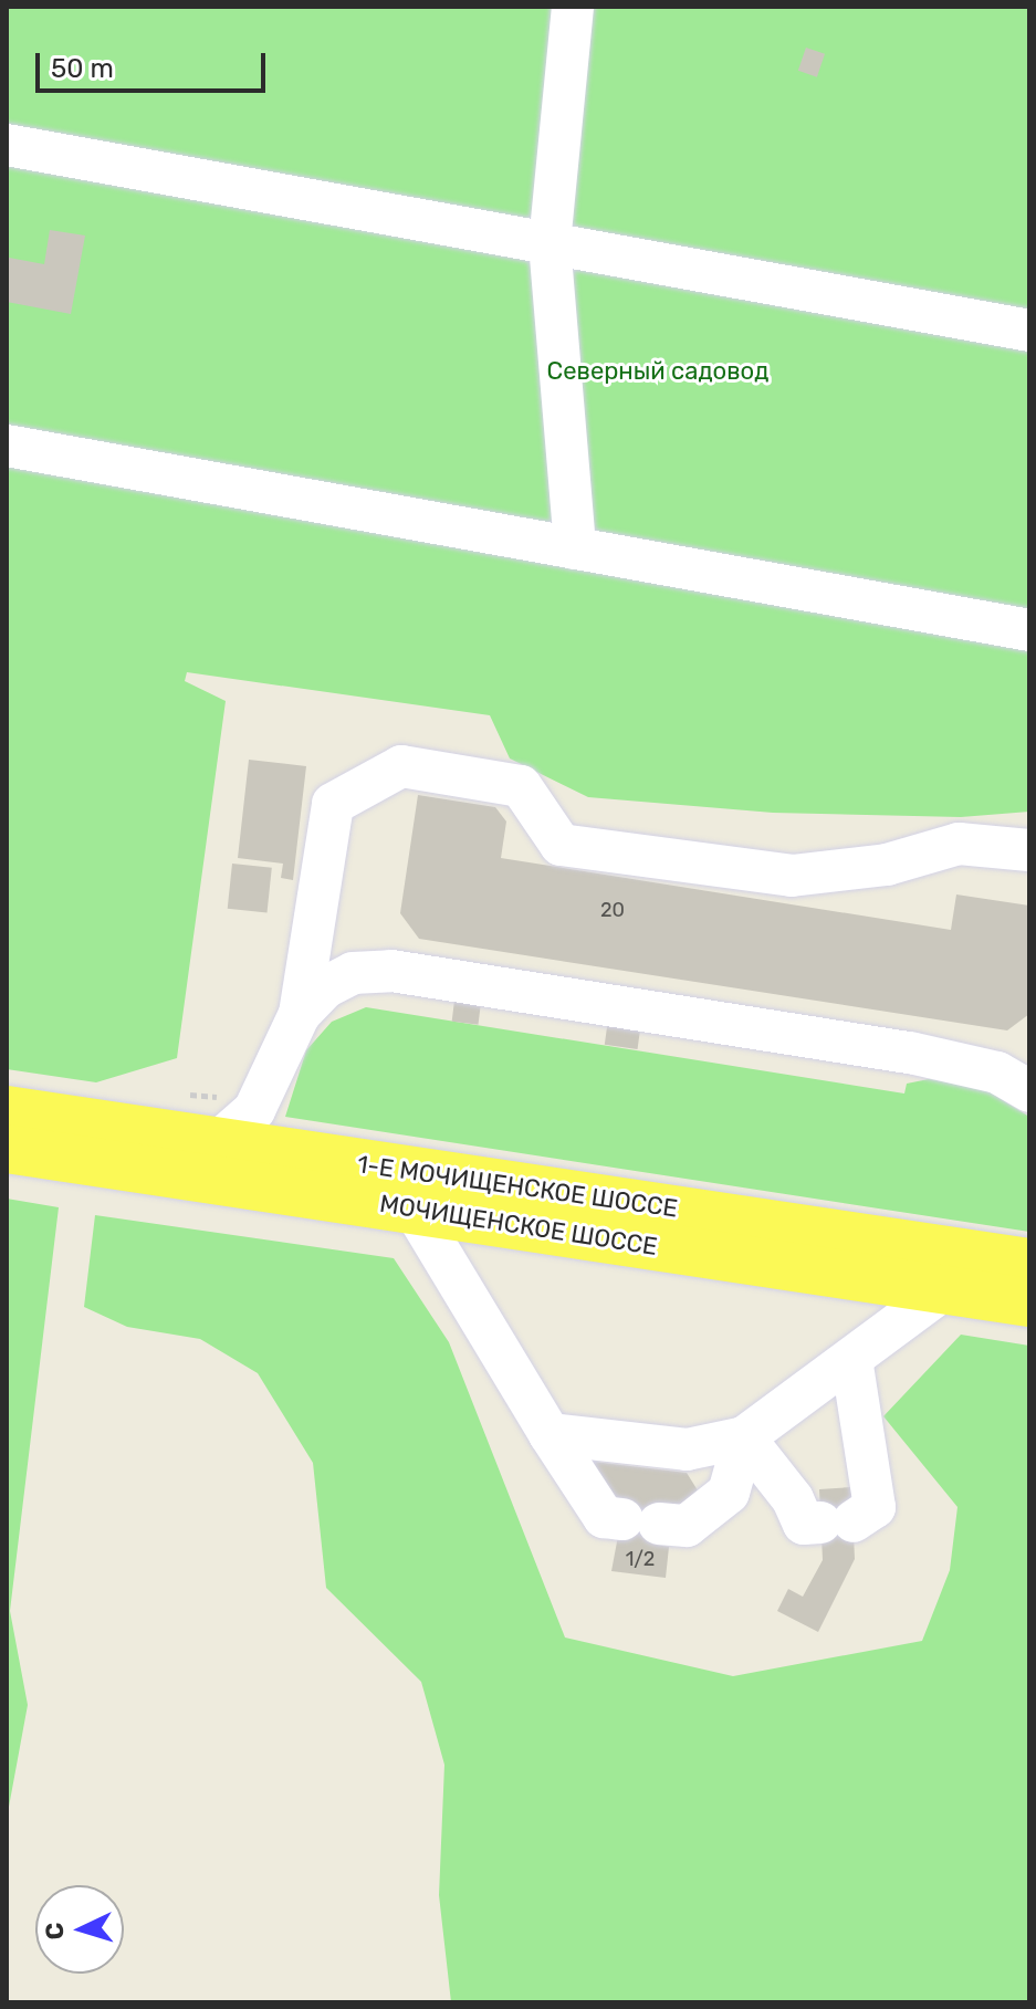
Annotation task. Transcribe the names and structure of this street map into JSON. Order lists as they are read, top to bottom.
{
  "streets": {
    "main road": ["1-Е МОЧИЩЕНСКОЕ ШОССЕ", "МОЧИЩЕНСКОЕ ШОССЕ"]
  },
  "parks": ["Северный садовод"],
  "house_numbers": ["20", "1/2"],
  "scale_bar": "50 m",
  "north": "left"
}
